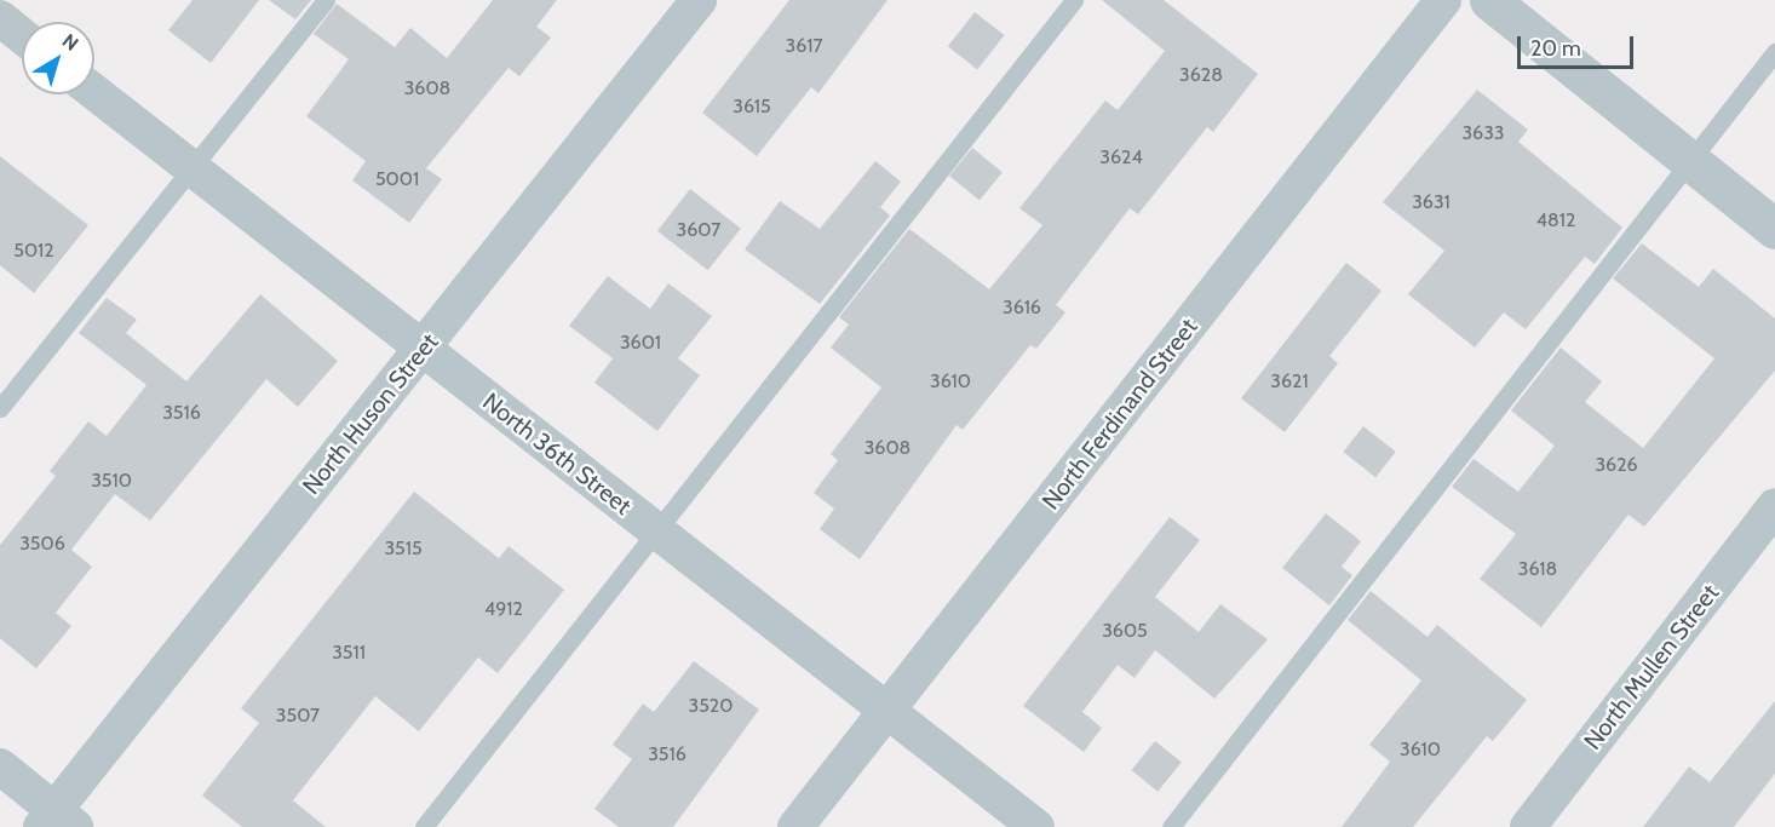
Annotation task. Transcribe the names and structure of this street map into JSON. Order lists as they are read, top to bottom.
{
  "streets": {
    "street": [
      "North Huson Street",
      "North Ferdinand Street",
      "North 36th Street",
      "North Mullen Street"
    ]
  },
  "crossings": [
    ["North Huson Street", "North 36th Street"],
    ["North Ferdinand Street", "North 36th Street"]
  ],
  "house_numbers": [
    "3617",
    "3628",
    "3608",
    "3615",
    "3633",
    "3624",
    "5001",
    "3631",
    "4812",
    "3607",
    "5012",
    "3616",
    "3601",
    "3610",
    "3621",
    "3516",
    "3608",
    "3626",
    "3510",
    "3506",
    "3515",
    "3618",
    "4912",
    "3605",
    "3511",
    "3520",
    "3507",
    "3610",
    "3516"
  ],
  "scale_bar": "20 m",
  "north": "top right"
}
